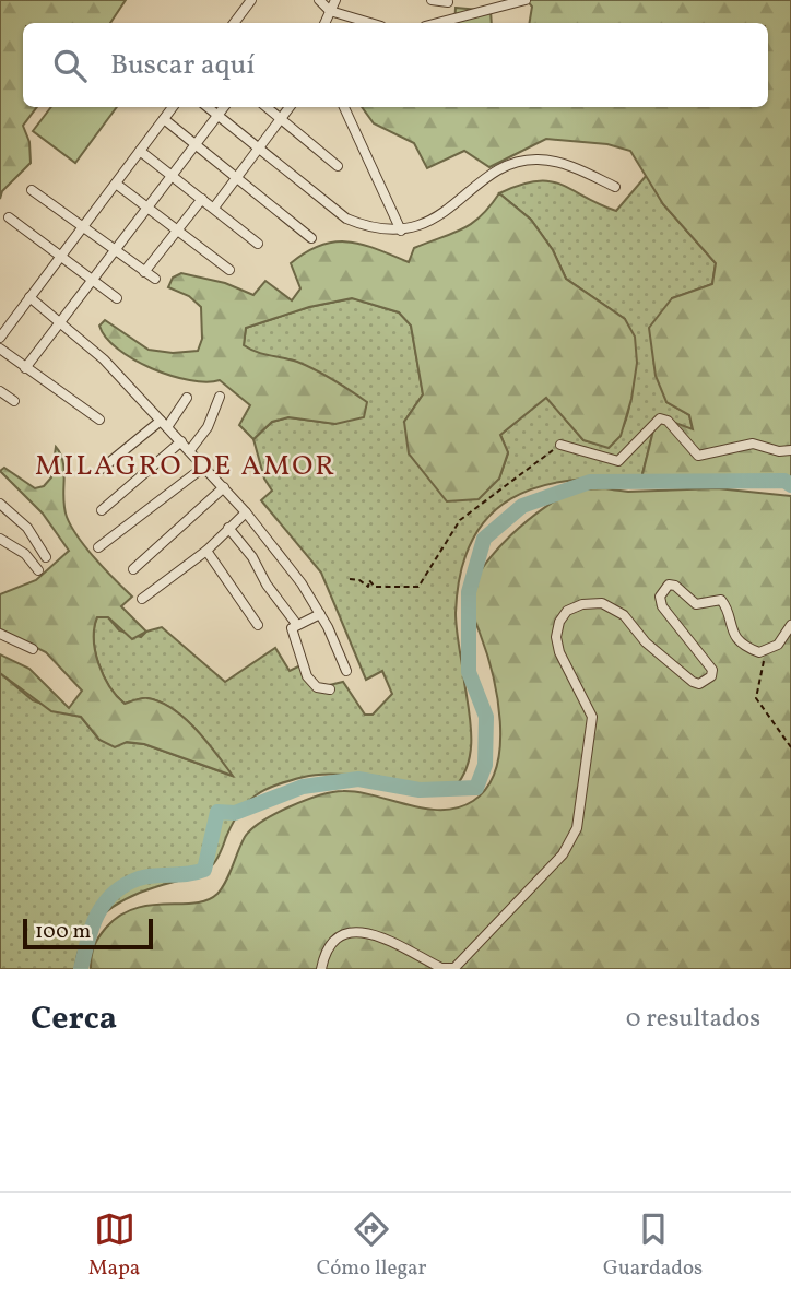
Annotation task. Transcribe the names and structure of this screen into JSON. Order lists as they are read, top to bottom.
{
  "districts": ["MILAGRO DE AMOR"],
  "scale_bar": "100 m",
  "page": {
    "search": "Buscar aquí",
    "scale": "100 m",
    "heading": ["Cerca", "0 resultados"],
    "nav": ["Mapa", "Cómo llegar", "Guardados"]
  }
}
